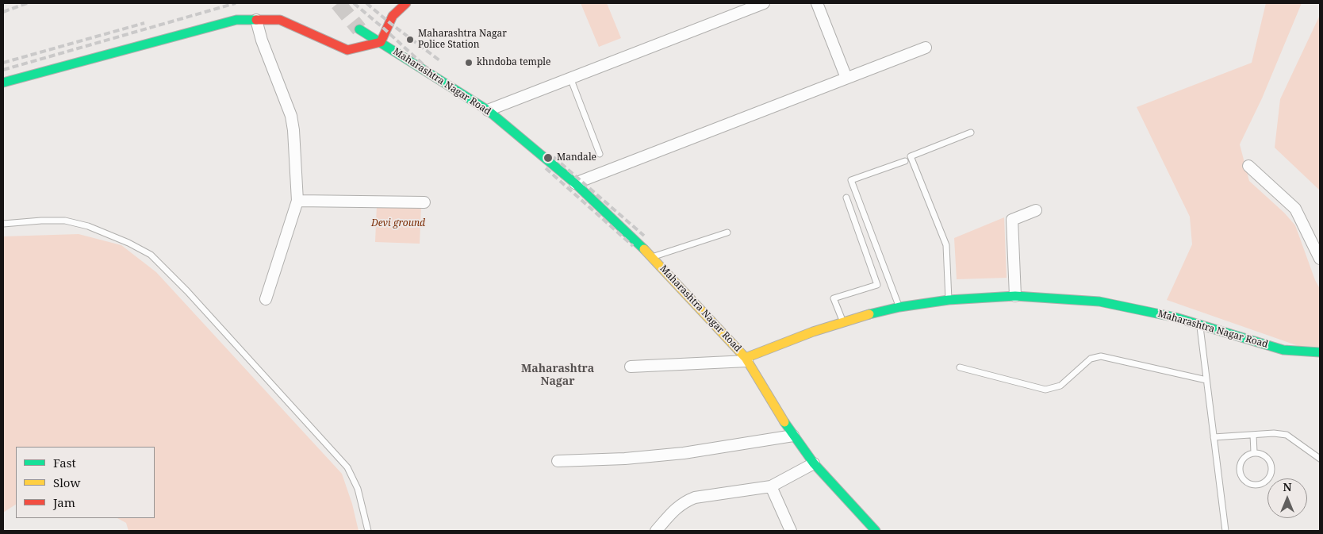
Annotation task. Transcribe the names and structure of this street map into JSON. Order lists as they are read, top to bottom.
{
  "streets": {
    "street": ["Maharashtra Nagar Road"]
  },
  "districts": ["Maharashtra Nagar"],
  "parks": ["Devi ground"],
  "places": ["Maharashtra Nagar Police Station", "khndoba temple", "Mandale"],
  "legend": ["Fast", "Slow", "Jam"],
  "north": "top"
}
